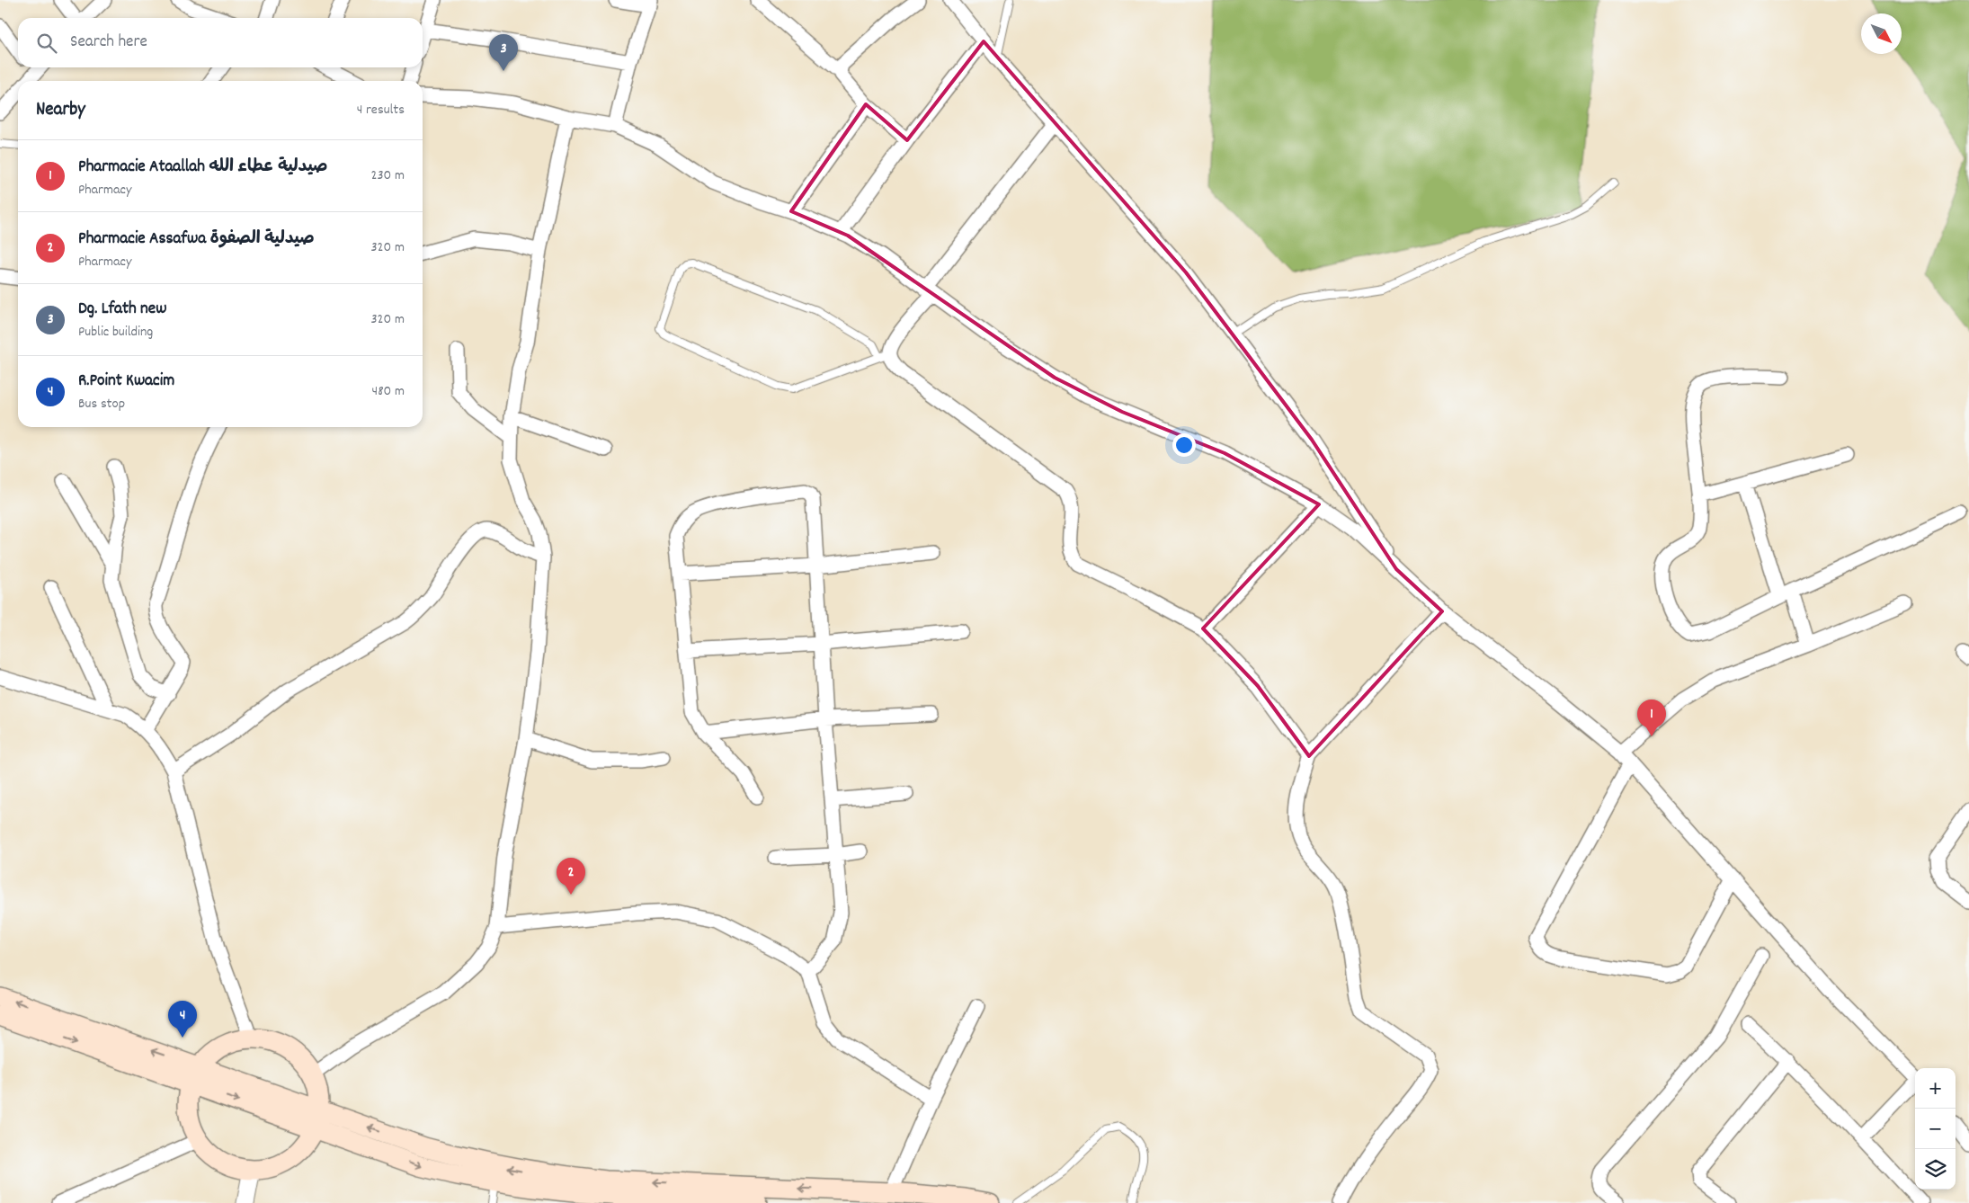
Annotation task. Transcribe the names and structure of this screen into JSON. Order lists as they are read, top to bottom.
{
  "north": "bottom right",
  "page": {
    "search": "Search here",
    "pins": [
      "3",
      "1",
      "2",
      "4"
    ],
    "heading": ["Nearby", "4 results"],
    "list": [
      {
        "mark": "1",
        "name": "Pharmacie Ataallah صيدلية عطاء الله",
        "note": "Pharmacy",
        "value": "230 m"
      },
      {
        "mark": "2",
        "name": "Pharmacie Assafwa صيدلية الصفوة",
        "note": "Pharmacy",
        "value": "320 m"
      },
      {
        "mark": "3",
        "name": "Dg. Lfath new",
        "note": "Public building",
        "value": "320 m"
      },
      {
        "mark": "4",
        "name": "R.Point Kwacim",
        "note": "Bus stop",
        "value": "480 m"
      }
    ],
    "map_buttons": ["+", "−"]
  }
}
